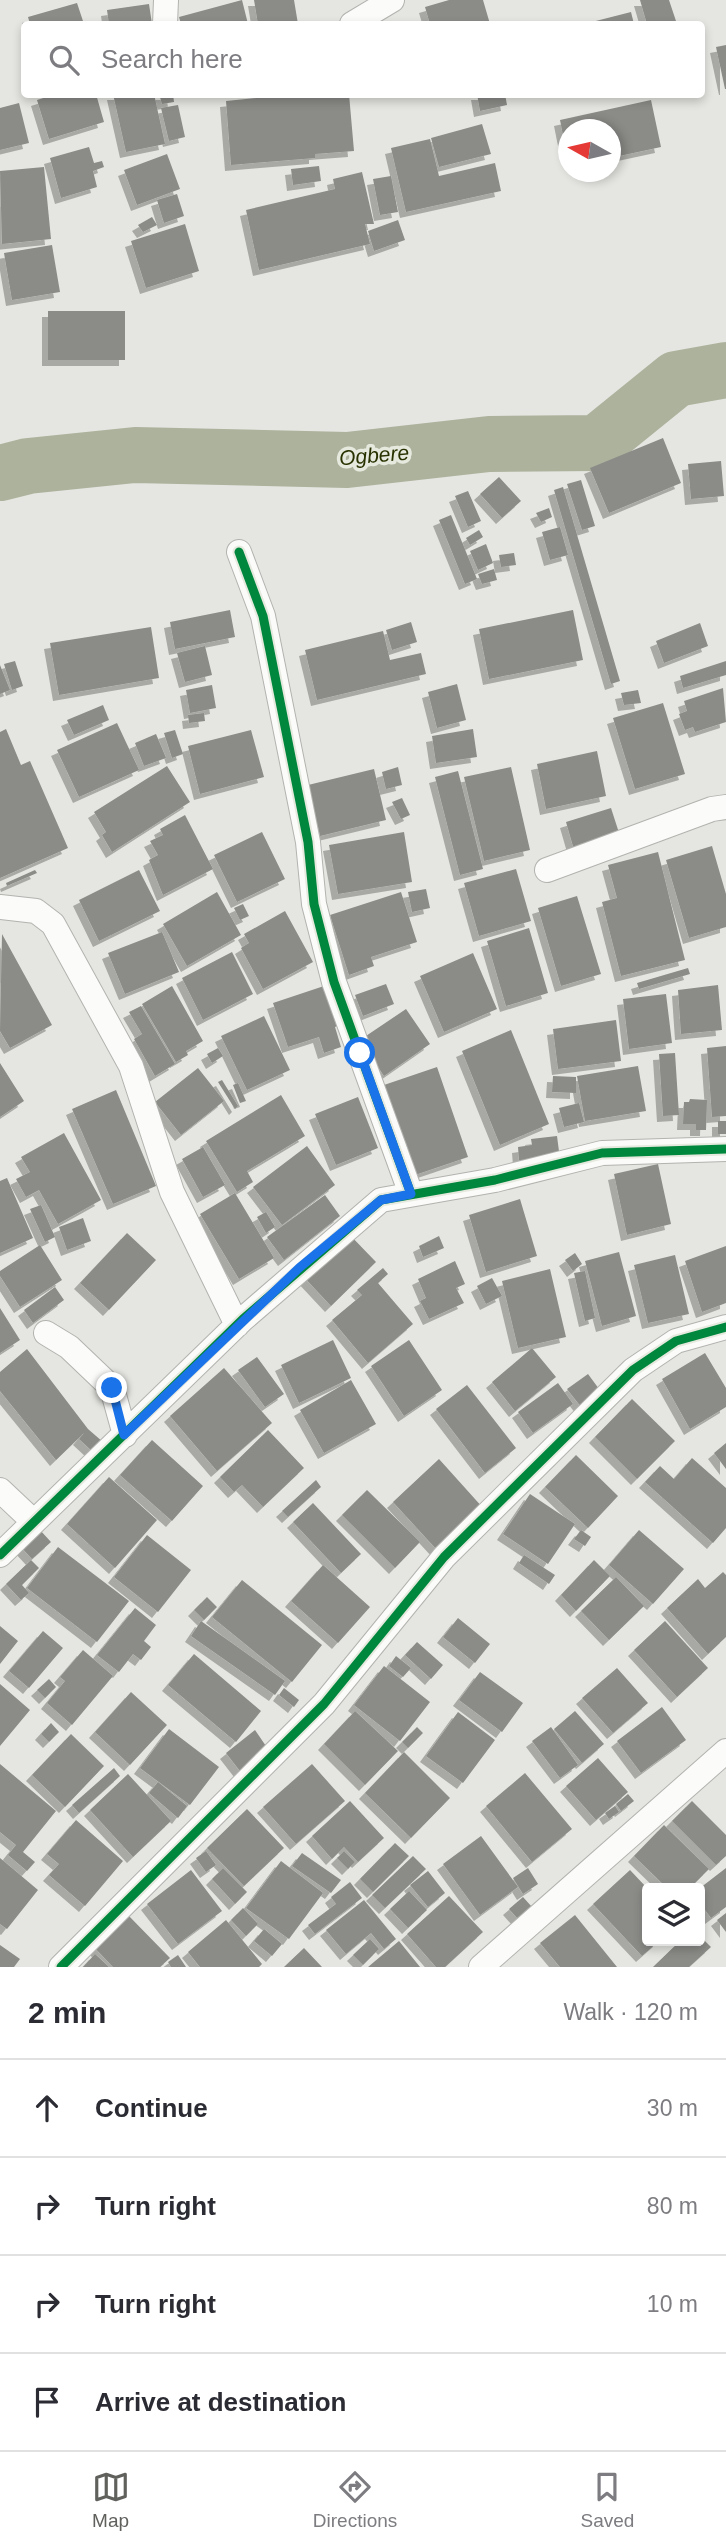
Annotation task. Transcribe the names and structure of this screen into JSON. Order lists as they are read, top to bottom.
{
  "water": ["Ogbere"],
  "north": "left",
  "page": {
    "search": "Search here",
    "heading": ["2 min", "Walk · 120 m"],
    "list": [
      ["Continue", "30 m"],
      ["Turn right", "80 m"],
      ["Turn right", "10 m"],
      "Arrive at destination"
    ],
    "nav": ["Map", "Directions", "Saved"]
  }
}
